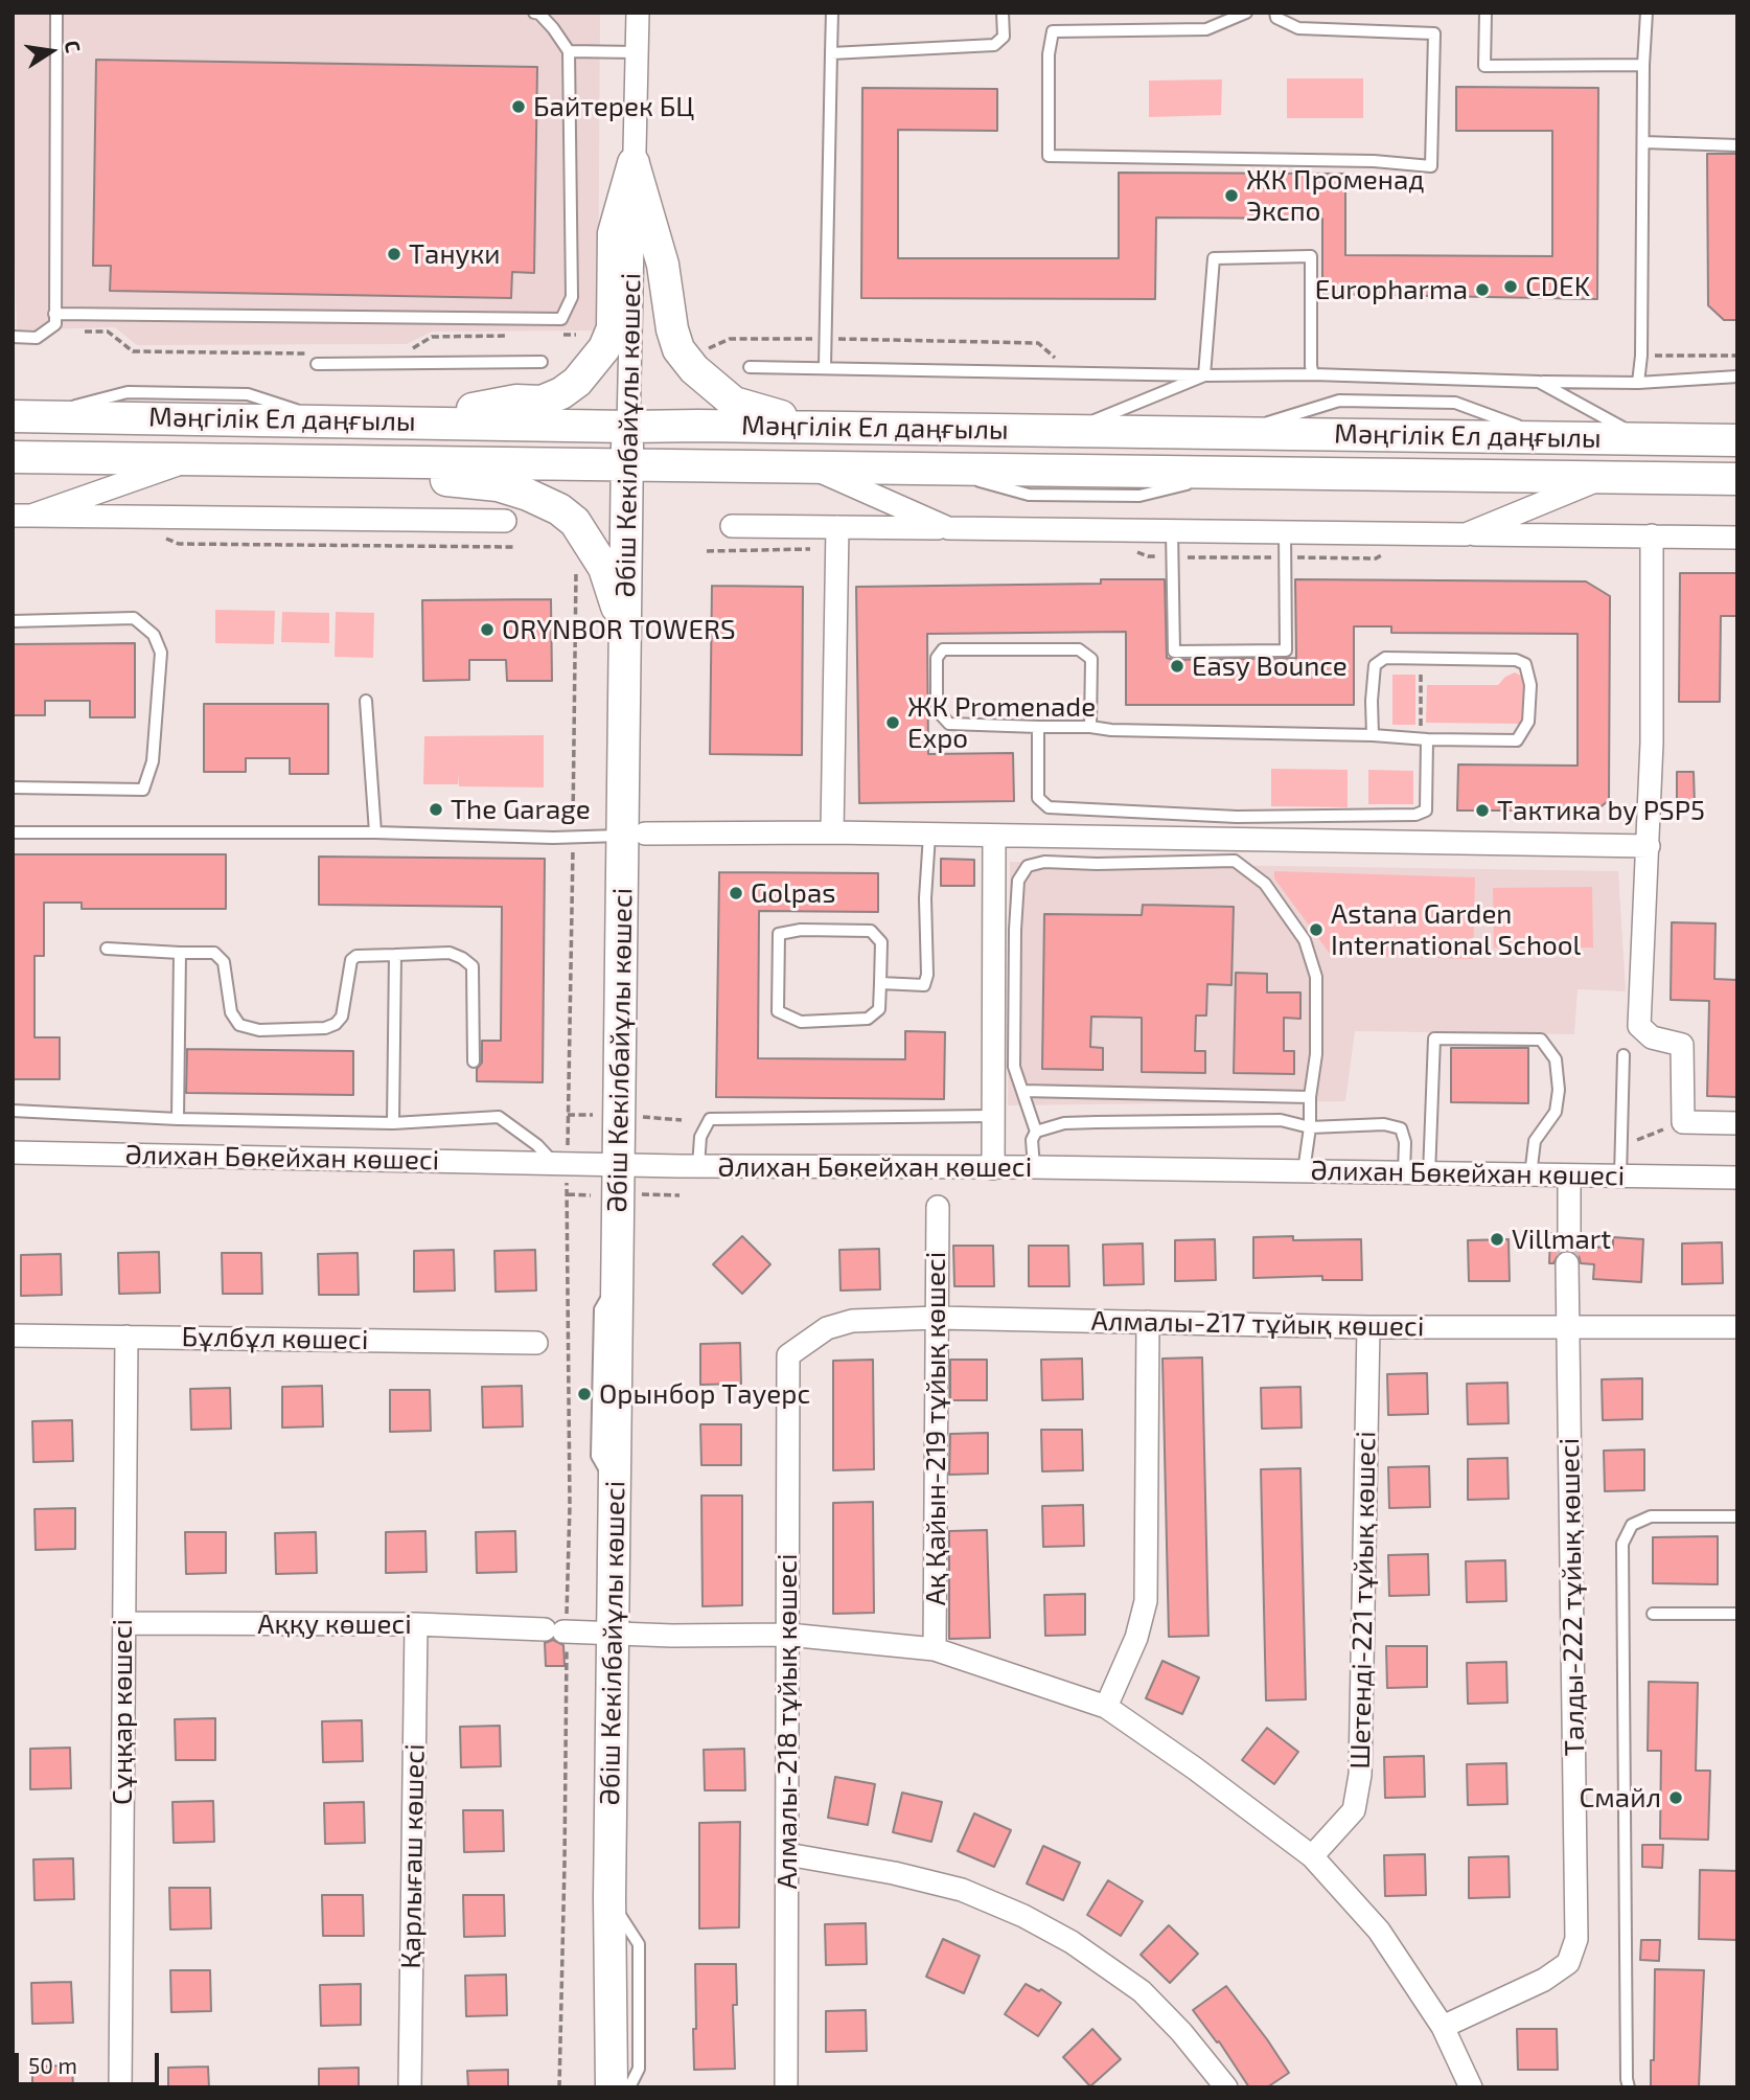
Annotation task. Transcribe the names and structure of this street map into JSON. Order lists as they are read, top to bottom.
{
  "streets": {
    "main road": ["Мәңгілік Ел даңғылы", "Әбіш Кекілбайұлы көшесі"],
    "street": [
      "Әлихан Бөкейхан көшесі",
      "Алмалы-217 тұйық көшесі",
      "Бұлбұл көшесі",
      "Ақ Қайын-219 тұйық көшесі",
      "Талды-222 тұйық көшесі",
      "Шетенді-221 тұйық көшесі",
      "Аққу көшесі",
      "Сұңқар көшесі",
      "Алмалы-218 тұйық көшесі",
      "Қарлығаш көшесі"
    ]
  },
  "crossings": [
    ["Мәңгілік Ел даңғылы", "Әбіш Кекілбайұлы көшесі"],
    ["Әбіш Кекілбайұлы көшесі", "Әлихан Бөкейхан көшесі"],
    ["Әбіш Кекілбайұлы көшесі", "Аққу көшесі"],
    ["Алмалы-217 тұйық көшесі", "Ақ Қайын-219 тұйық көшесі"],
    ["Алмалы-217 тұйық көшесі", "Талды-222 тұйық көшесі"],
    ["Алмалы-217 тұйық көшесі", "Шетенді-221 тұйық көшесі"],
    ["Алмалы-217 тұйық көшесі", "Алмалы-218 тұйық көшесі"],
    ["Бұлбұл көшесі", "Сұңқар көшесі"],
    ["Ақ Қайын-219 тұйық көшесі", "Аққу көшесі"],
    ["Талды-222 тұйық көшесі", "Аққу көшесі"],
    ["Шетенді-221 тұйық көшесі", "Аққу көшесі"],
    ["Аққу көшесі", "Сұңқар көшесі"],
    ["Аққу көшесі", "Алмалы-218 тұйық көшесі"],
    ["Аққу көшесі", "Қарлығаш көшесі"]
  ],
  "places": [
    "Байтерек БЦ",
    "ЖК Променад Экспо",
    "Тануки",
    "CDEK",
    "Europharma",
    "ORYNBOR TOWERS",
    "Easy Bounce",
    "ЖК Promenade Expo",
    "The Garage",
    "Тактика by PSP5",
    "Golpas",
    "Astana Garden International School",
    "Villmart",
    "Орынбор Тауерс",
    "Смайл"
  ],
  "scale_bar": "50 m",
  "north": "right"
}
